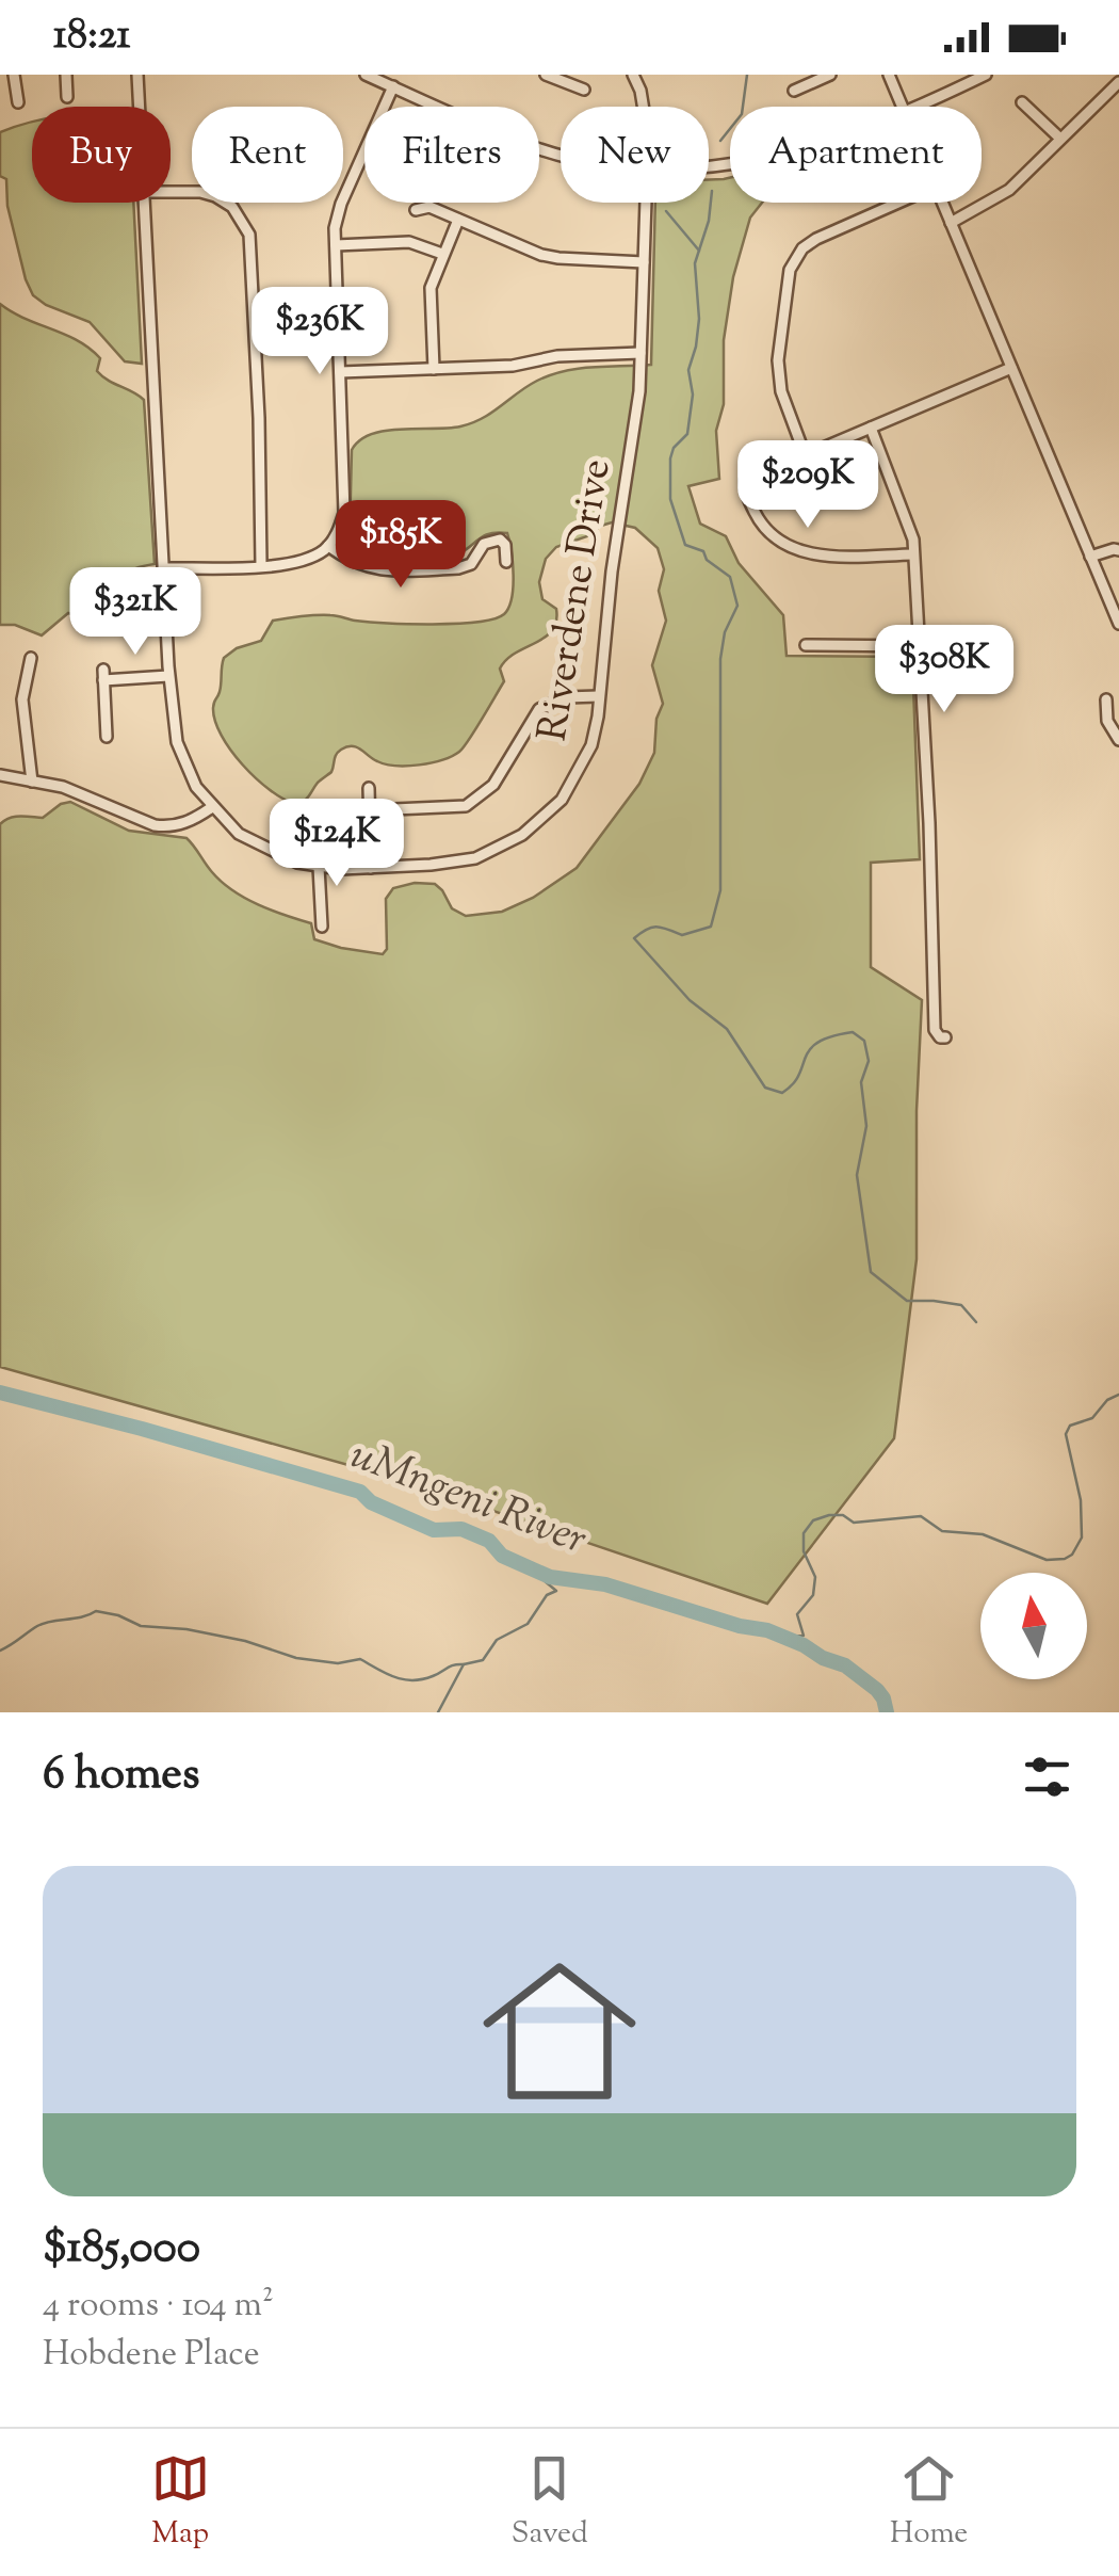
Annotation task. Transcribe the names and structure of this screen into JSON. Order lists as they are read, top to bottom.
{
  "streets": {
    "street": ["Riverdene Drive"]
  },
  "water": ["uMngeni River"],
  "north": "top",
  "page": {
    "status": "18:21",
    "chip": [
      "Buy",
      "Rent",
      "Filters",
      "New",
      "Apartment"
    ],
    "price": [
      "$236K",
      "$209K",
      "$185K",
      "$321K",
      "$308K",
      "$124K"
    ],
    "heading": "6 homes",
    "list": [
      {
        "name": "$185,000",
        "note": "4 rooms · 104 m² · Hobdene Place"
      }
    ],
    "tabs": ["Map", "Saved", "Home"]
  }
}
